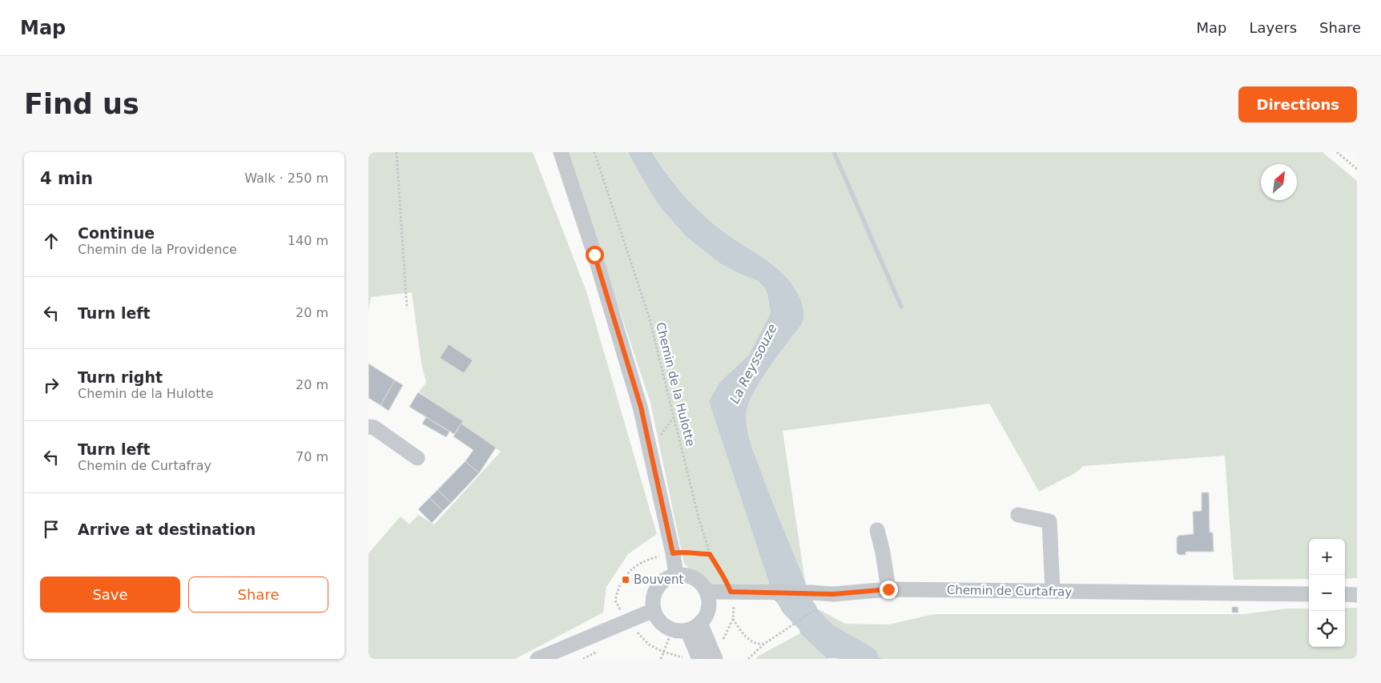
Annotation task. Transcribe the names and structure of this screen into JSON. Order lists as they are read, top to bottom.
{
  "streets": {
    "street": ["Chemin de Curtafray"],
    "path": ["Chemin de la Hulotte"]
  },
  "crossings": [
    ["Chemin de la Hulotte", "Chemin de Curtafray"]
  ],
  "water": ["La Reyssouze"],
  "places": {
    "transit": ["Bouvent"]
  },
  "north": "top right",
  "page": {
    "header": "Map",
    "nav": ["Map", "Layers", "Share"],
    "buttons": [
      "Directions",
      ["Save", "Share"]
    ],
    "title": "Find us",
    "heading": ["4 min", "Walk · 250 m"],
    "list": [
      ["Continue", "Chemin de la Providence", "140 m"],
      ["Turn left", "20 m"],
      ["Turn right", "Chemin de la Hulotte", "20 m"],
      ["Turn left", "Chemin de Curtafray", "70 m"],
      "Arrive at destination"
    ],
    "map_buttons": ["+", "−"]
  }
}
